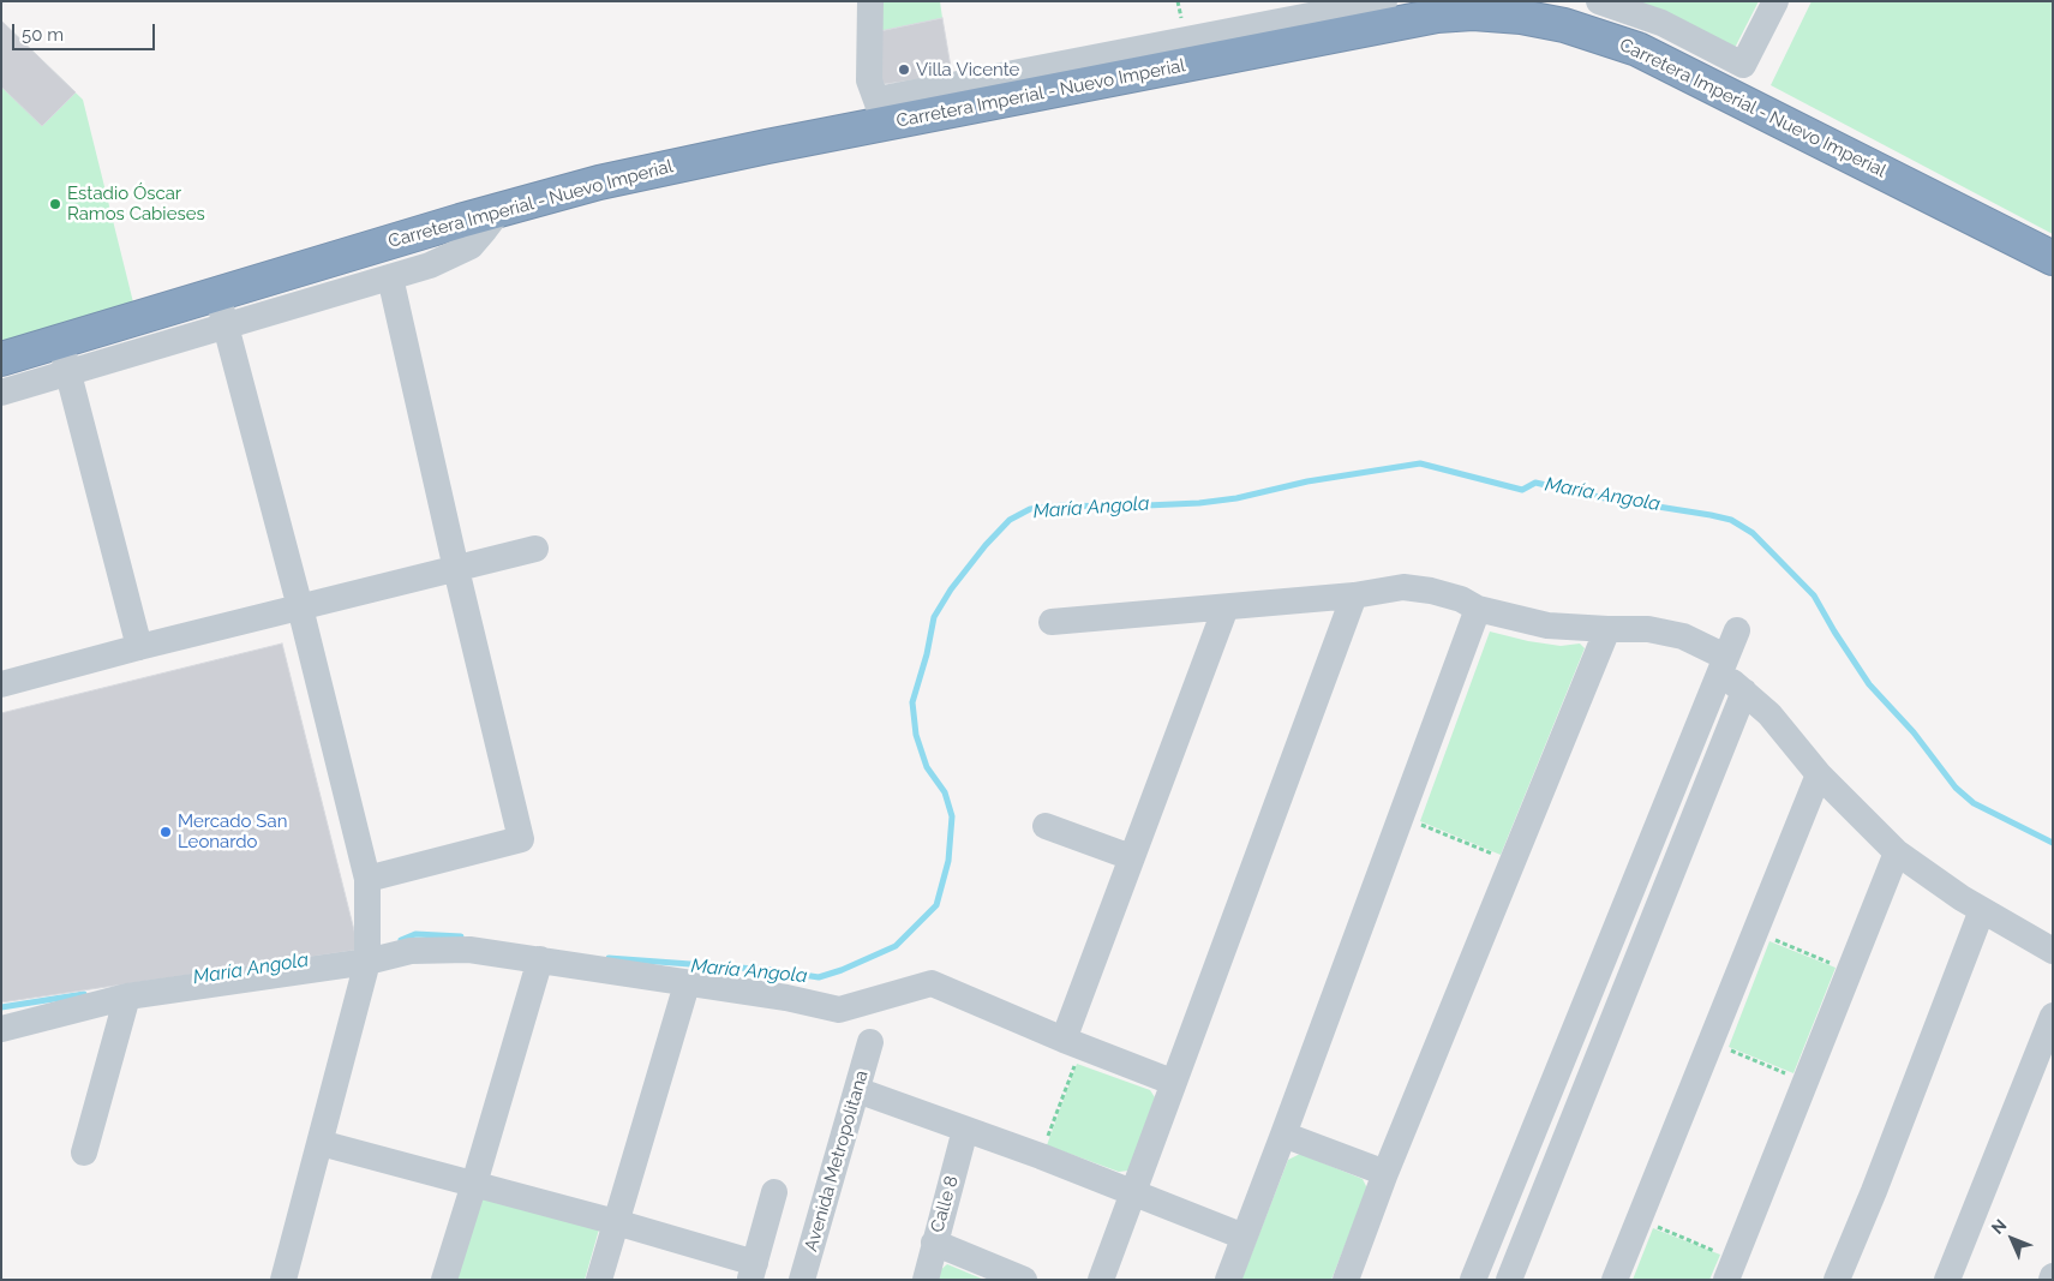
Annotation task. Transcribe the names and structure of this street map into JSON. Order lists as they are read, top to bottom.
{
  "streets": {
    "highway": ["Carretera Imperial - Nuevo Imperial"],
    "street": ["Avenida Metropolitana", "Calle 8"]
  },
  "water": ["María Angola"],
  "places": ["Villa Vicente", "Estadio Óscar Ramos Cabieses", "Mercado San Leonardo"],
  "scale_bar": "50 m",
  "north": "top left"
}
